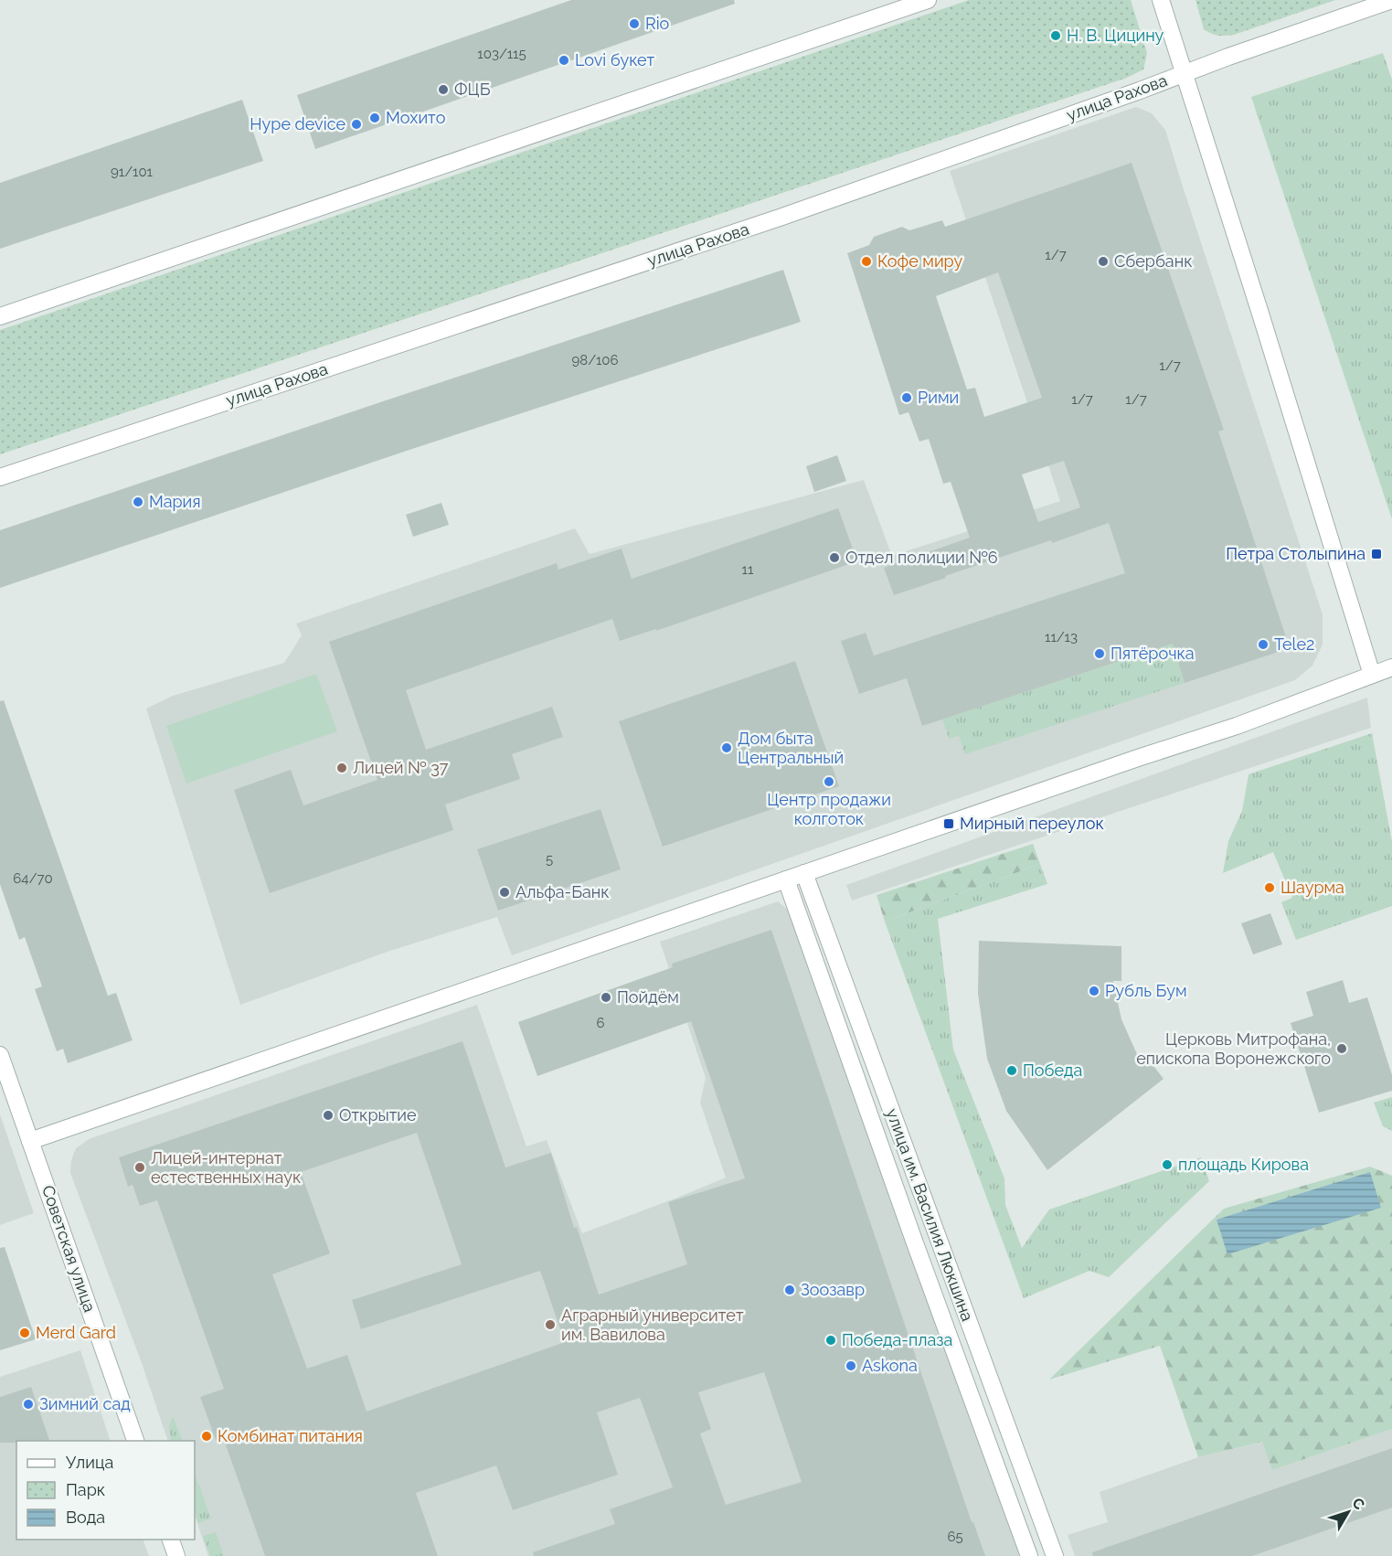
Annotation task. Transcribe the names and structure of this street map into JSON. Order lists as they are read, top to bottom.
{
  "streets": {
    "street": ["улица Рахова", "улица им. Василия Люкшина", "Советская улица"]
  },
  "places": {
    "other": [
      "Rio",
      "Н. В. Цицину",
      "Lovi букет",
      "ФЦБ",
      "Мохито",
      "Hype device",
      "Кофе миру",
      "Сбербанк",
      "Рими",
      "Мария",
      "Отдел полиции №6",
      "Tele2",
      "Пятёрочка",
      "Дом быта Центральный",
      "Лицей № 37",
      "Центр продажи колготок",
      "Шаурма",
      "Альфа-Банк",
      "Рубль Бум",
      "Пойдём",
      "Церковь Митрофана, епископа Воронежского",
      "Победа",
      "Открытие",
      "площадь Кирова",
      "Лицей-интернат естественных наук",
      "Зоозавр",
      "Аграрный университет им. Вавилова",
      "Merd Gard",
      "Победа-плаза",
      "Askona",
      "Зимний сад",
      "Комбинат питания"
    ],
    "transit": ["Петра Столыпина", "Мирный переулок"]
  },
  "house_numbers": [
    "103/115",
    "91/101",
    "1/7",
    "98/106",
    "1/7",
    "1/7",
    "1/7",
    "11",
    "11/13",
    "5",
    "64/70",
    "6",
    "65"
  ],
  "legend": ["Улица", "Парк", "Вода"],
  "north": "top right"
}
